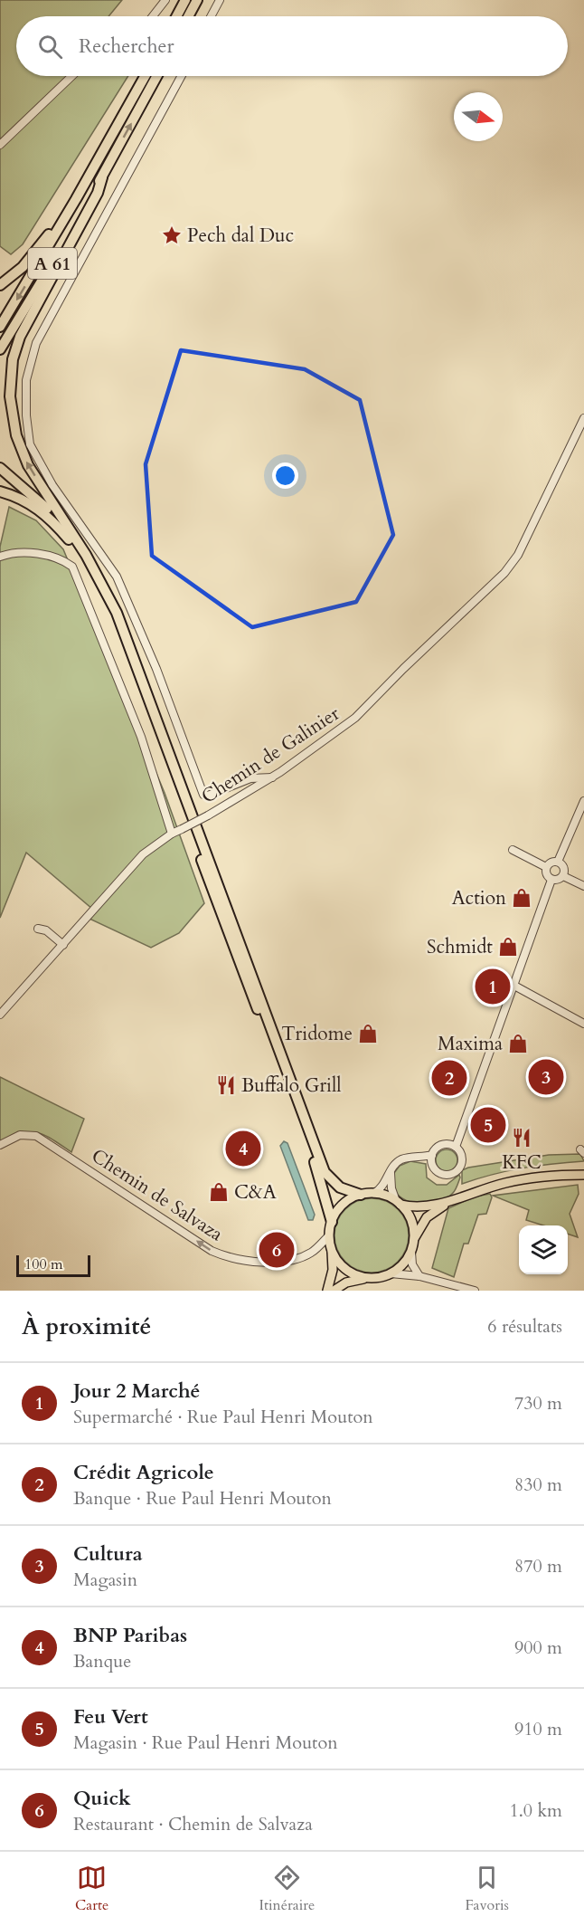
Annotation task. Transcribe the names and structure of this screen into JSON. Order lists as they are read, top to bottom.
{
  "streets": {
    "highway": ["A 61"],
    "street": ["Chemin de Galinier", "Chemin de Salvaza"]
  },
  "one_way": ["Chemin de Salvaza"],
  "places": {
    "place": ["Pech dal Duc"],
    "shop": [
      "Action",
      "Schmidt",
      "Tridome",
      "Maxima",
      "C&A"
    ],
    "restaurant": ["Buffalo Grill", "KFC"]
  },
  "scale_bar": "100 m",
  "north": "right",
  "page": {
    "search": "Rechercher",
    "pins": [
      "1",
      "3",
      "2",
      "5",
      "4",
      "6"
    ],
    "scale": "100 m",
    "heading": ["À proximité", "6 résultats"],
    "list": [
      {
        "mark": "1",
        "name": "Jour 2 Marché",
        "note": "Supermarché · Rue Paul Henri Mouton",
        "value": "730 m"
      },
      {
        "mark": "2",
        "name": "Crédit Agricole",
        "note": "Banque · Rue Paul Henri Mouton",
        "value": "830 m"
      },
      {
        "mark": "3",
        "name": "Cultura",
        "note": "Magasin",
        "value": "870 m"
      },
      {
        "mark": "4",
        "name": "BNP Paribas",
        "note": "Banque",
        "value": "900 m"
      },
      {
        "mark": "5",
        "name": "Feu Vert",
        "note": "Magasin · Rue Paul Henri Mouton",
        "value": "910 m"
      },
      {
        "mark": "6",
        "name": "Quick",
        "note": "Restaurant · Chemin de Salvaza",
        "value": "1.0 km"
      }
    ],
    "nav": ["Carte", "Itinéraire", "Favoris"]
  }
}
